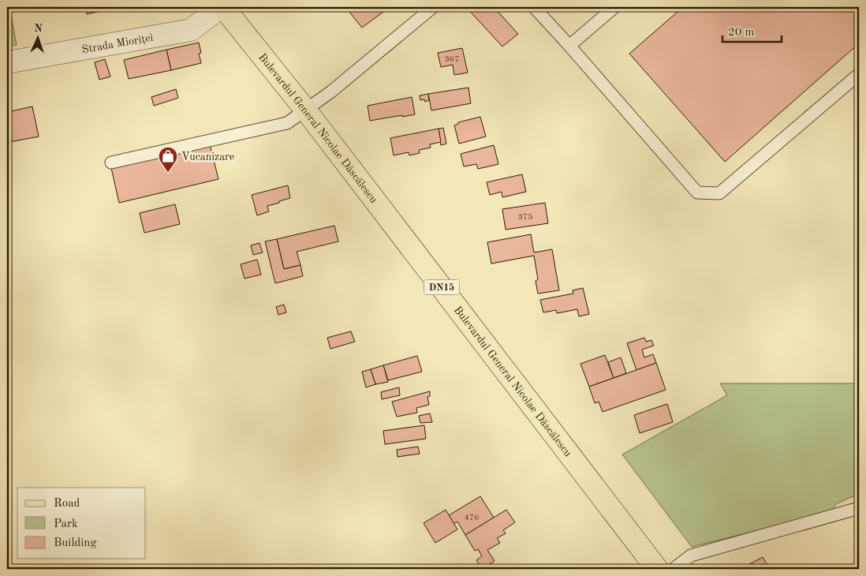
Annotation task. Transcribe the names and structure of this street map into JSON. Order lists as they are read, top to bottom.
{
  "streets": {
    "main road": ["Bulevardul General Nicolae Dăscălescu", "DN15"],
    "street": ["Strada Mioriței"]
  },
  "crossings": [
    ["Strada Mioriței", "Bulevardul General Nicolae Dăscălescu"]
  ],
  "places": {
    "shop": ["Vucanizare"]
  },
  "house_numbers": ["367", "375", "476"],
  "legend": ["Road", "Park", "Building"],
  "scale_bar": "20 m",
  "north": "top"
}
